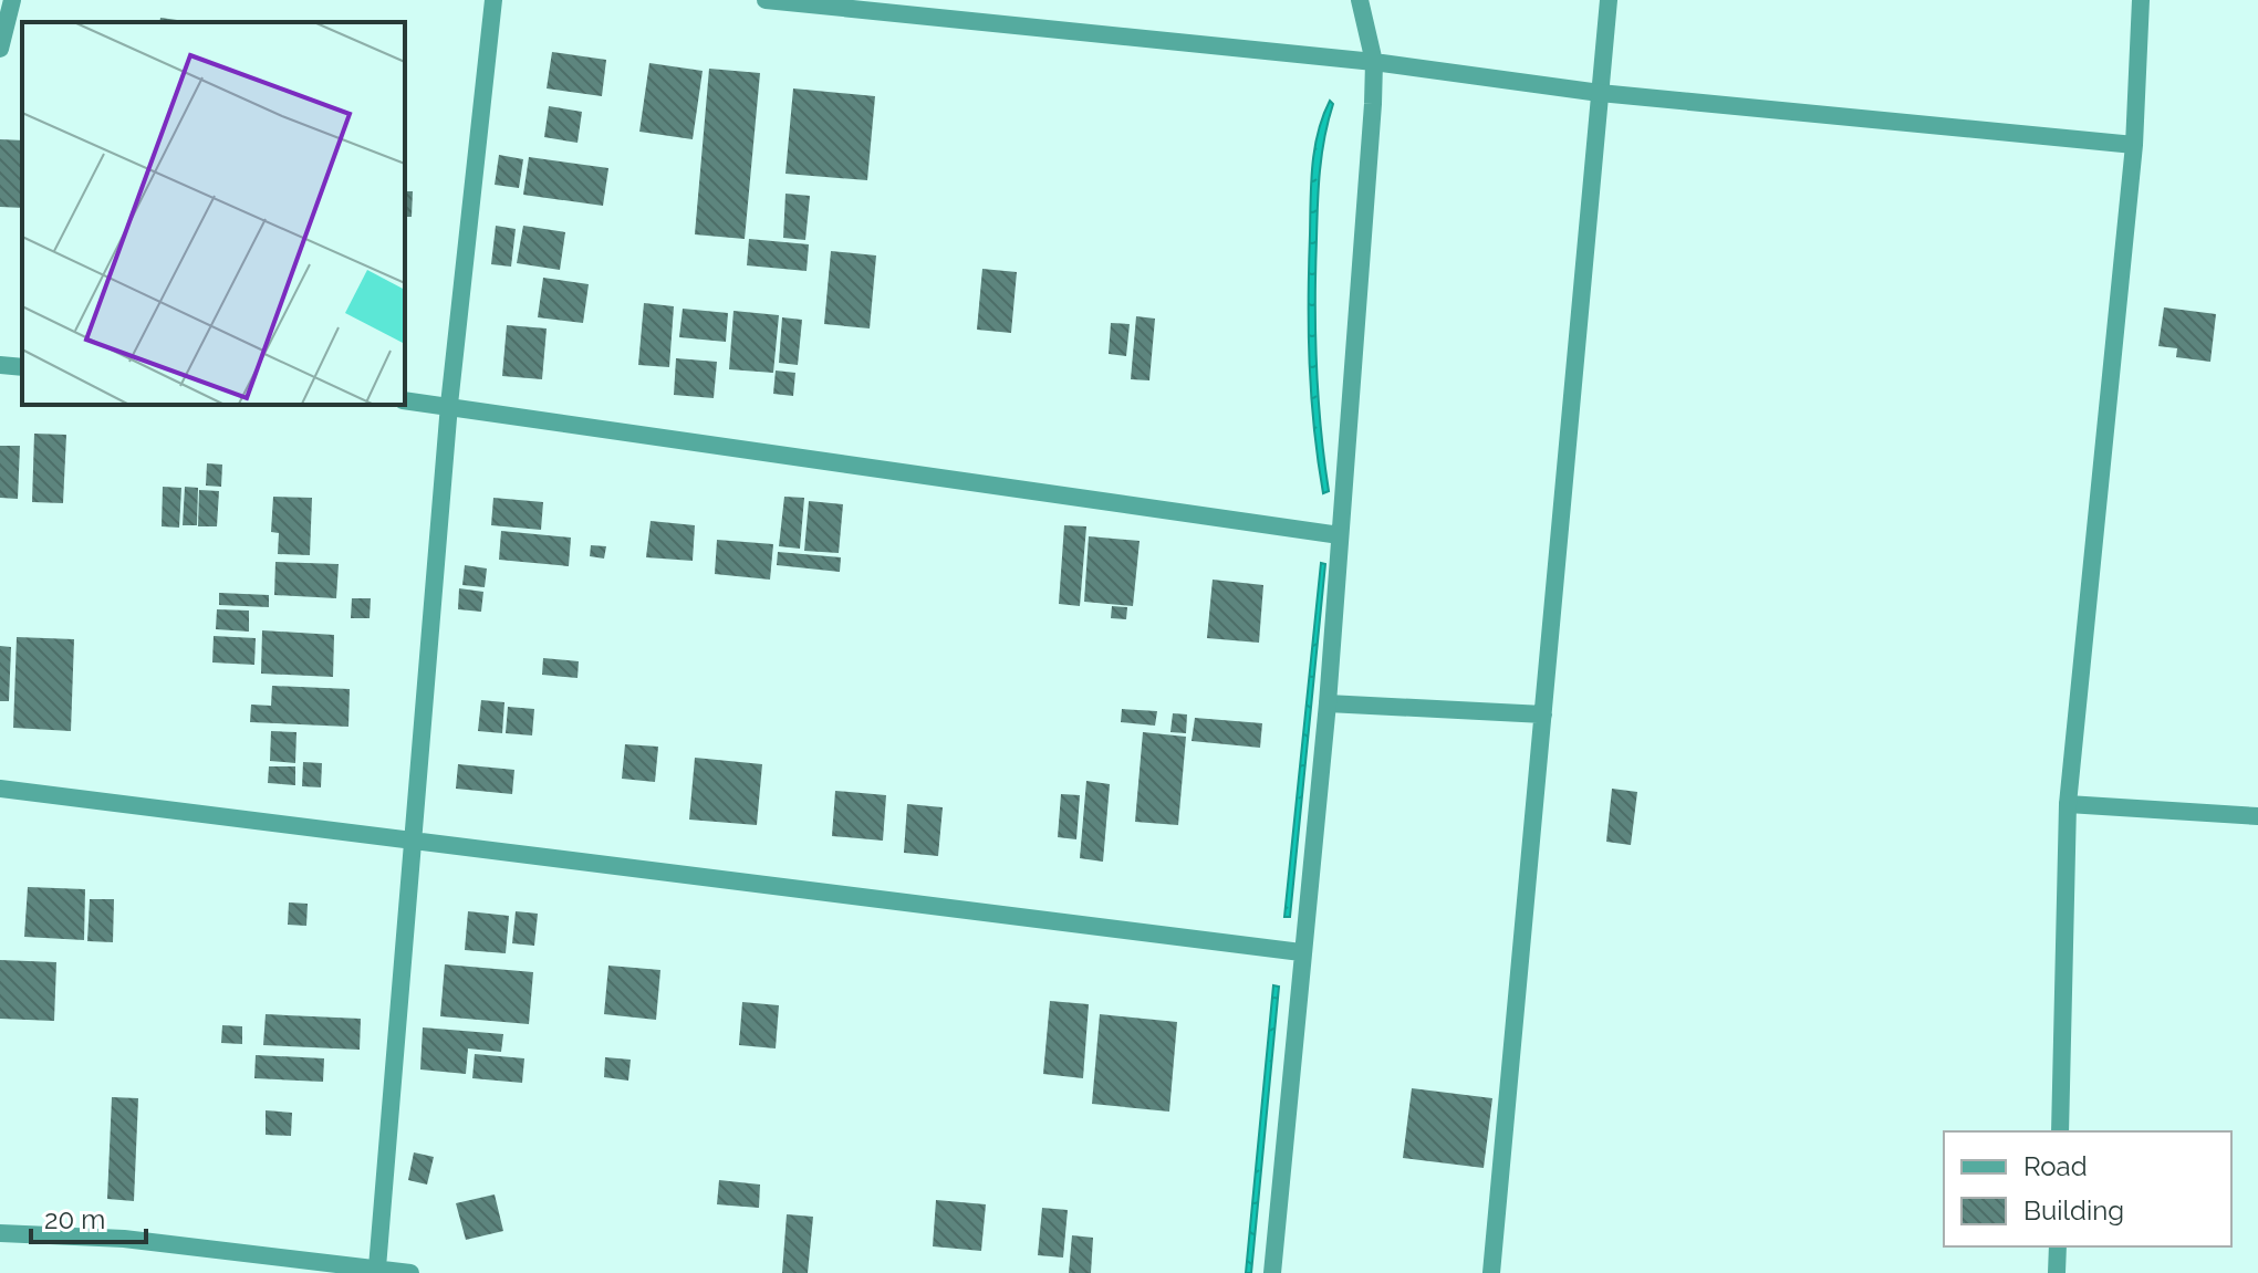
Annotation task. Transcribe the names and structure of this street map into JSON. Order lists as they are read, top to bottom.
{
  "legend": ["Road", "Building"],
  "scale_bar": "20 m"
}
